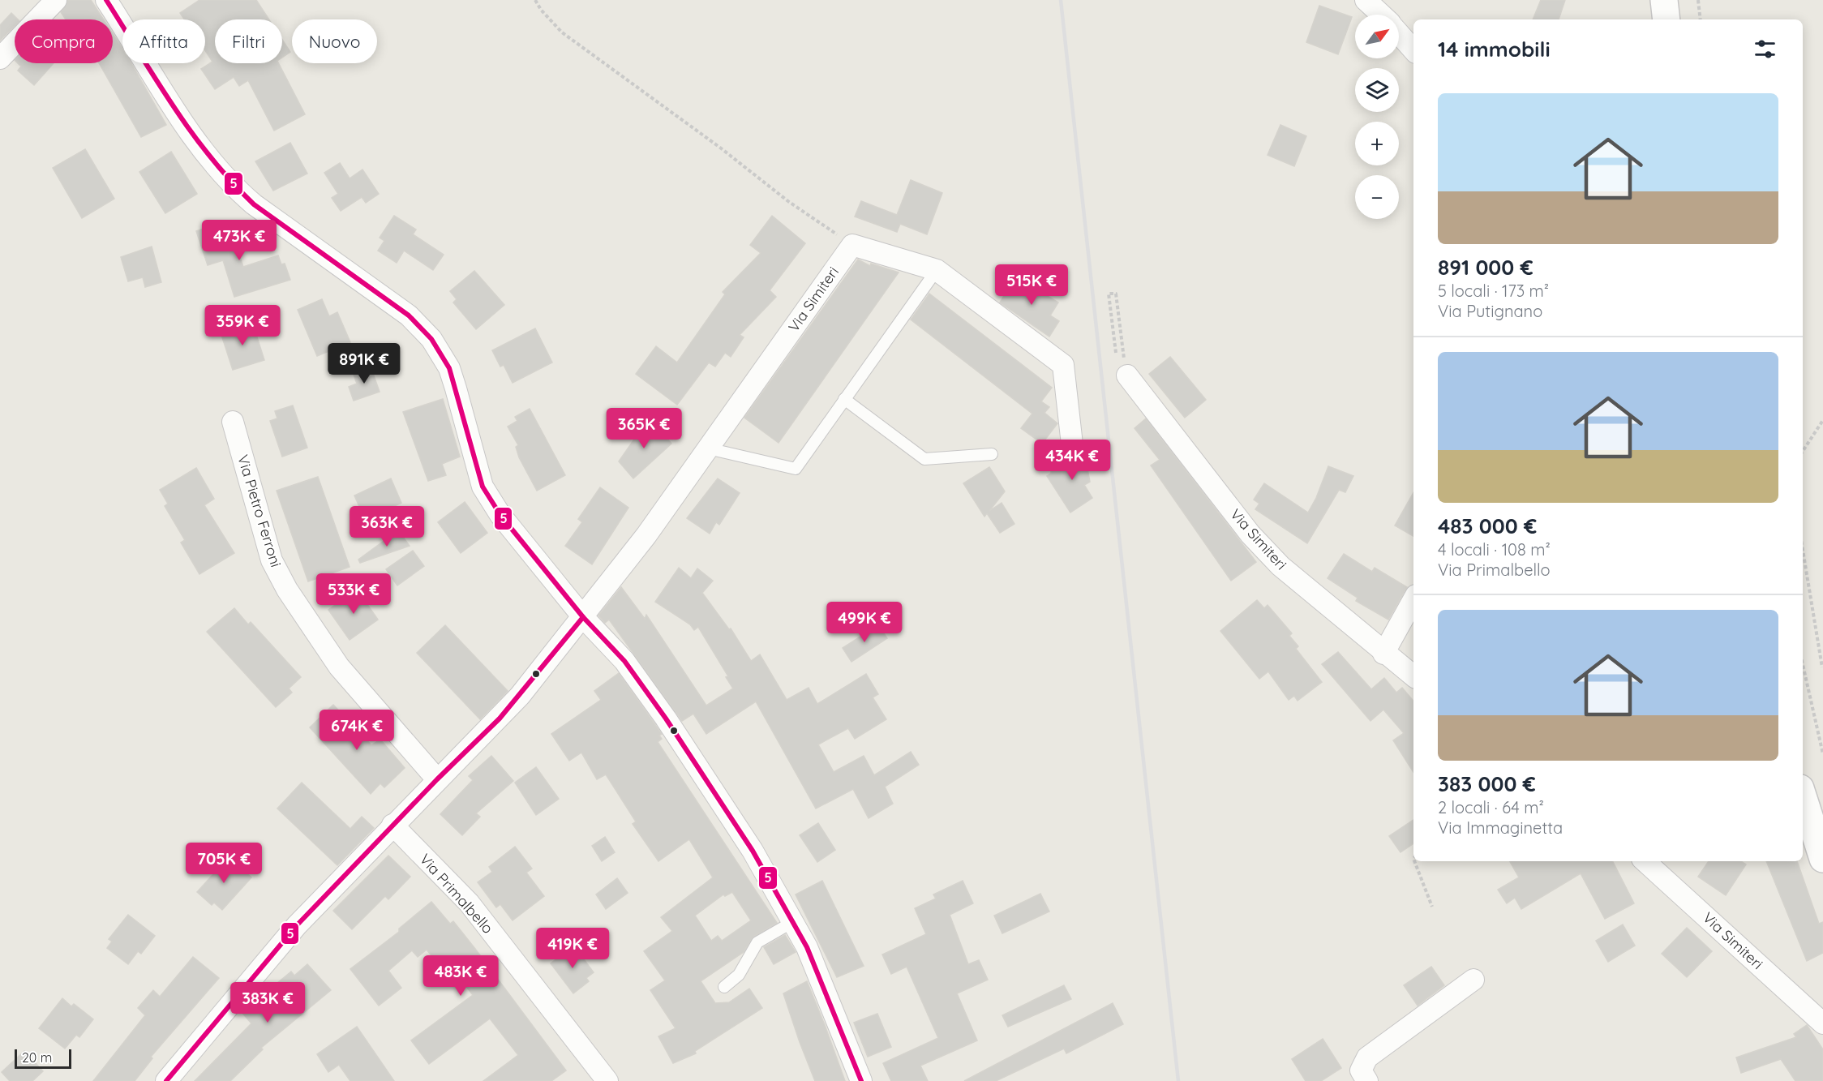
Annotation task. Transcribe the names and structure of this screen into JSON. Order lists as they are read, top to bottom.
{
  "streets": {
    "street": ["Via Simiteri", "Via Pietro Ferroni", "Via Primalbello"]
  },
  "crossings": [
    ["Via Simiteri", "Via Pietro Ferroni"],
    ["Via Simiteri", "Via Primalbello"]
  ],
  "lines": ["transit line 5"],
  "scale_bar": "20 m",
  "north": "top right",
  "page": {
    "map_buttons": ["+", "−"],
    "chip": [
      "Compra",
      "Affitta",
      "Filtri",
      "Nuovo"
    ],
    "heading": "14 immobili",
    "list": [
      {
        "name": "891 000 €",
        "note": "5 locali · 173 m² · Via Putignano"
      },
      {
        "name": "483 000 €",
        "note": "4 locali · 108 m² · Via Primalbello"
      },
      {
        "name": "383 000 €",
        "note": "2 locali · 64 m² · Via Immaginetta"
      }
    ],
    "price": [
      "473K €",
      "515K €",
      "359K €",
      "891K €",
      "365K €",
      "434K €",
      "363K €",
      "533K €",
      "499K €",
      "674K €",
      "705K €",
      "419K €",
      "483K €",
      "383K €"
    ],
    "scale": "20 m"
  }
}
